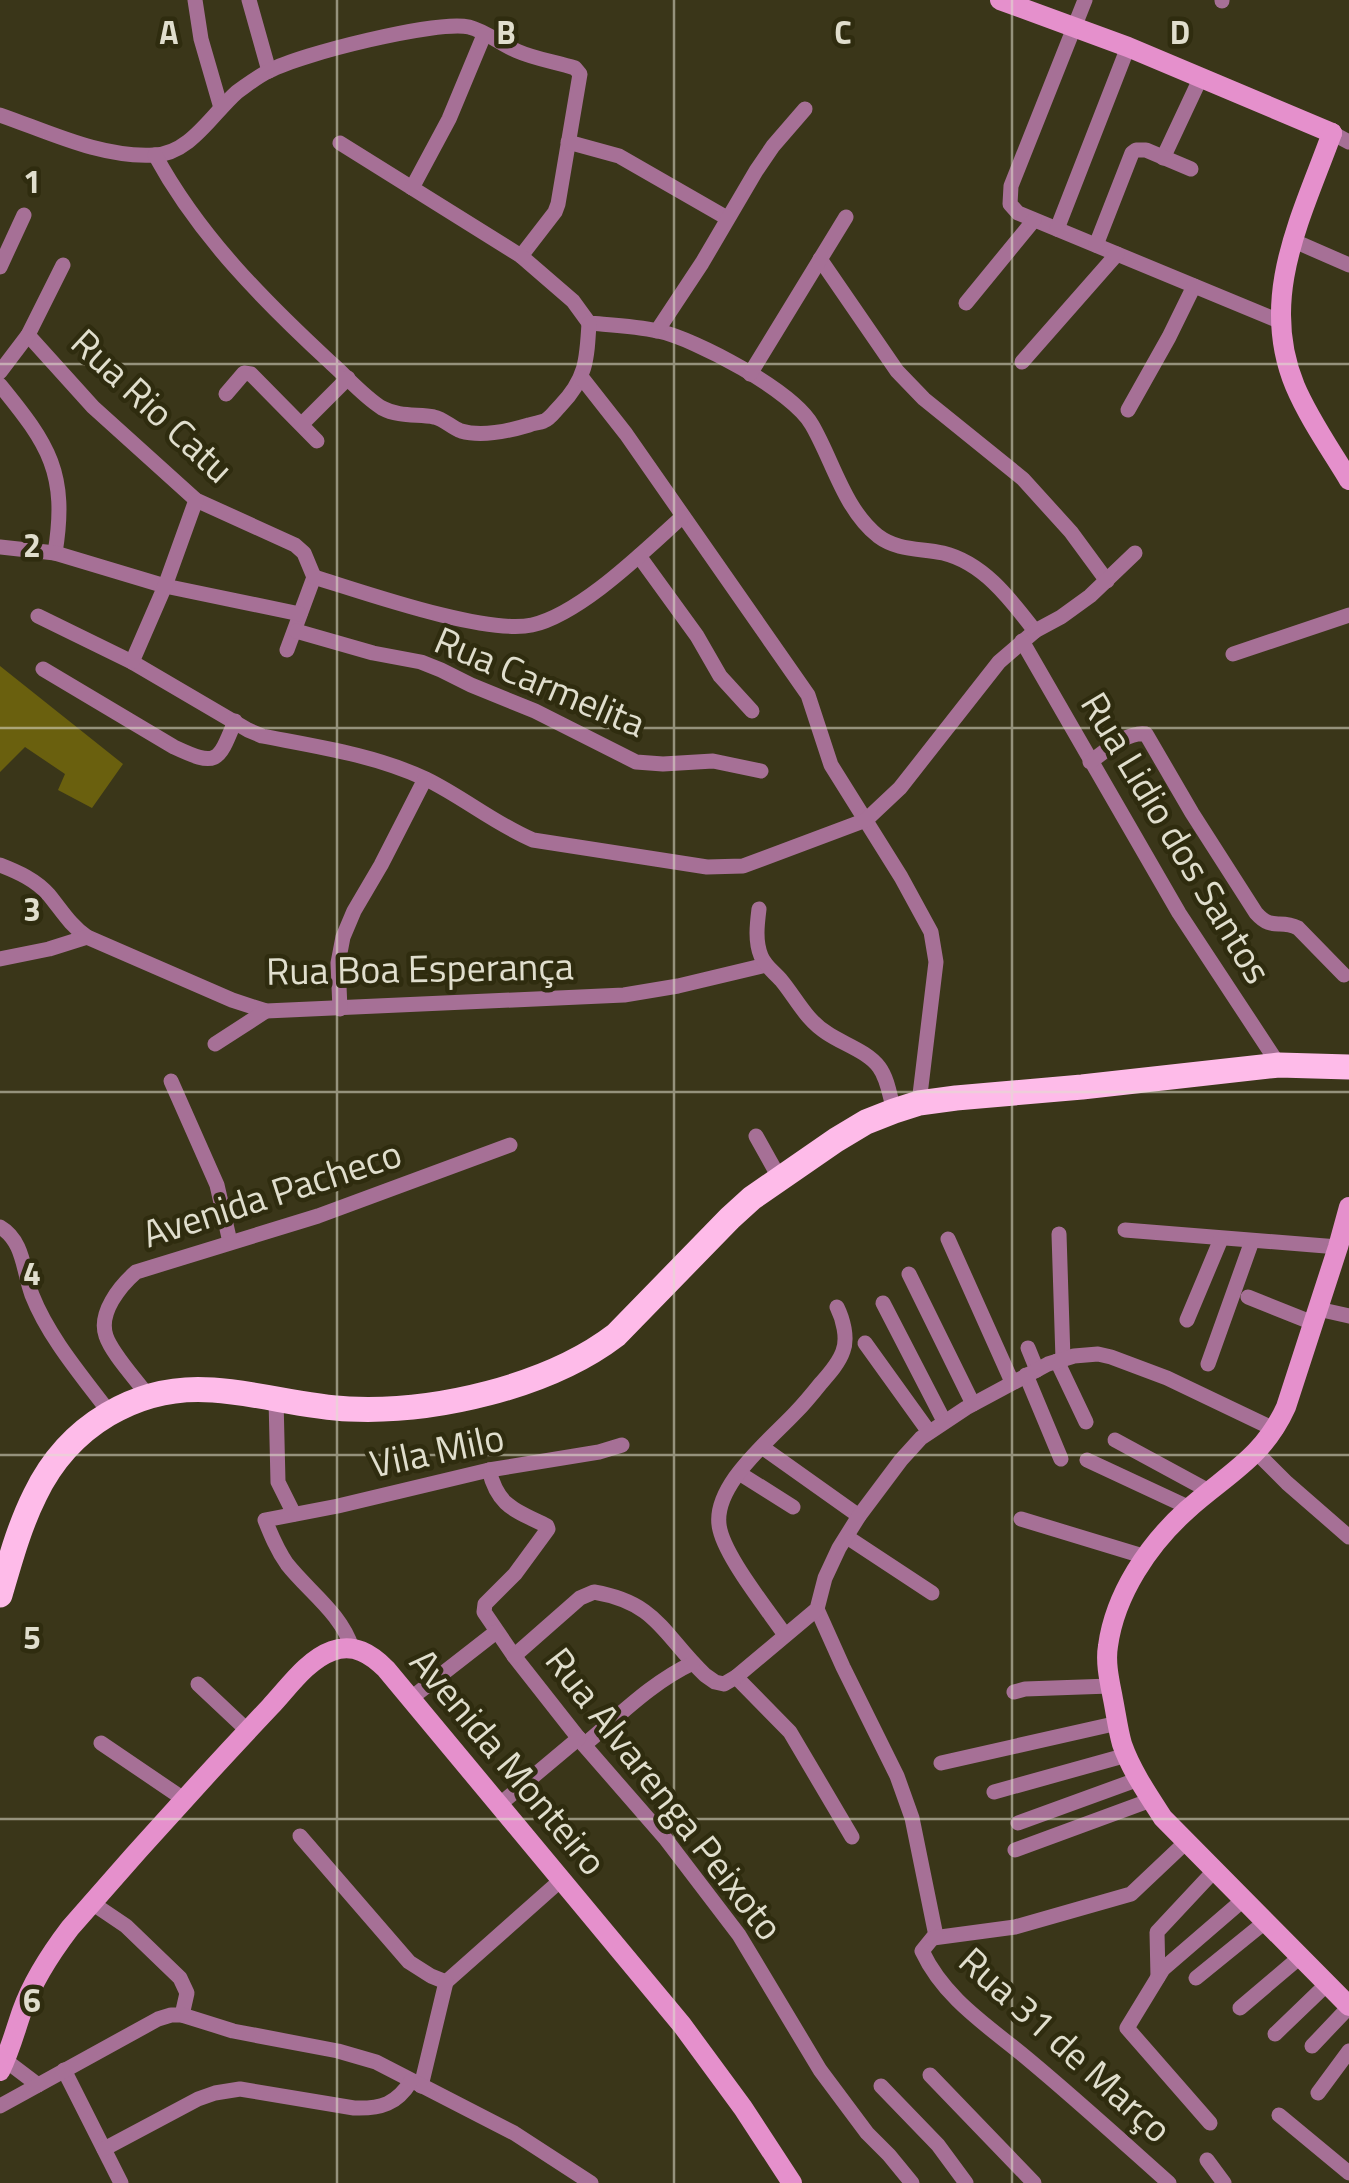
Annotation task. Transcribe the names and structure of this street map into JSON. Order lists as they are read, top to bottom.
{
  "streets": {
    "street": [
      "Rua Rio Catu",
      "Rua Carmelita",
      "Rua Lidio dos Santos",
      "Rua Boa Esperança",
      "Avenida Pacheco",
      "Vila Milo",
      "Avenida Monteiro",
      "Rua Alvarenga Peixoto",
      "Rua 31 de Março"
    ]
  },
  "crossings": [
    ["Vila Milo", "Avenida Monteiro"],
    ["Avenida Monteiro", "Rua Alvarenga Peixoto"]
  ],
  "grid": {
    "columns": [
      "A",
      "B",
      "C",
      "D"
    ],
    "rows": [
      "1",
      "2",
      "3",
      "4",
      "5",
      "6"
    ]
  }
}
